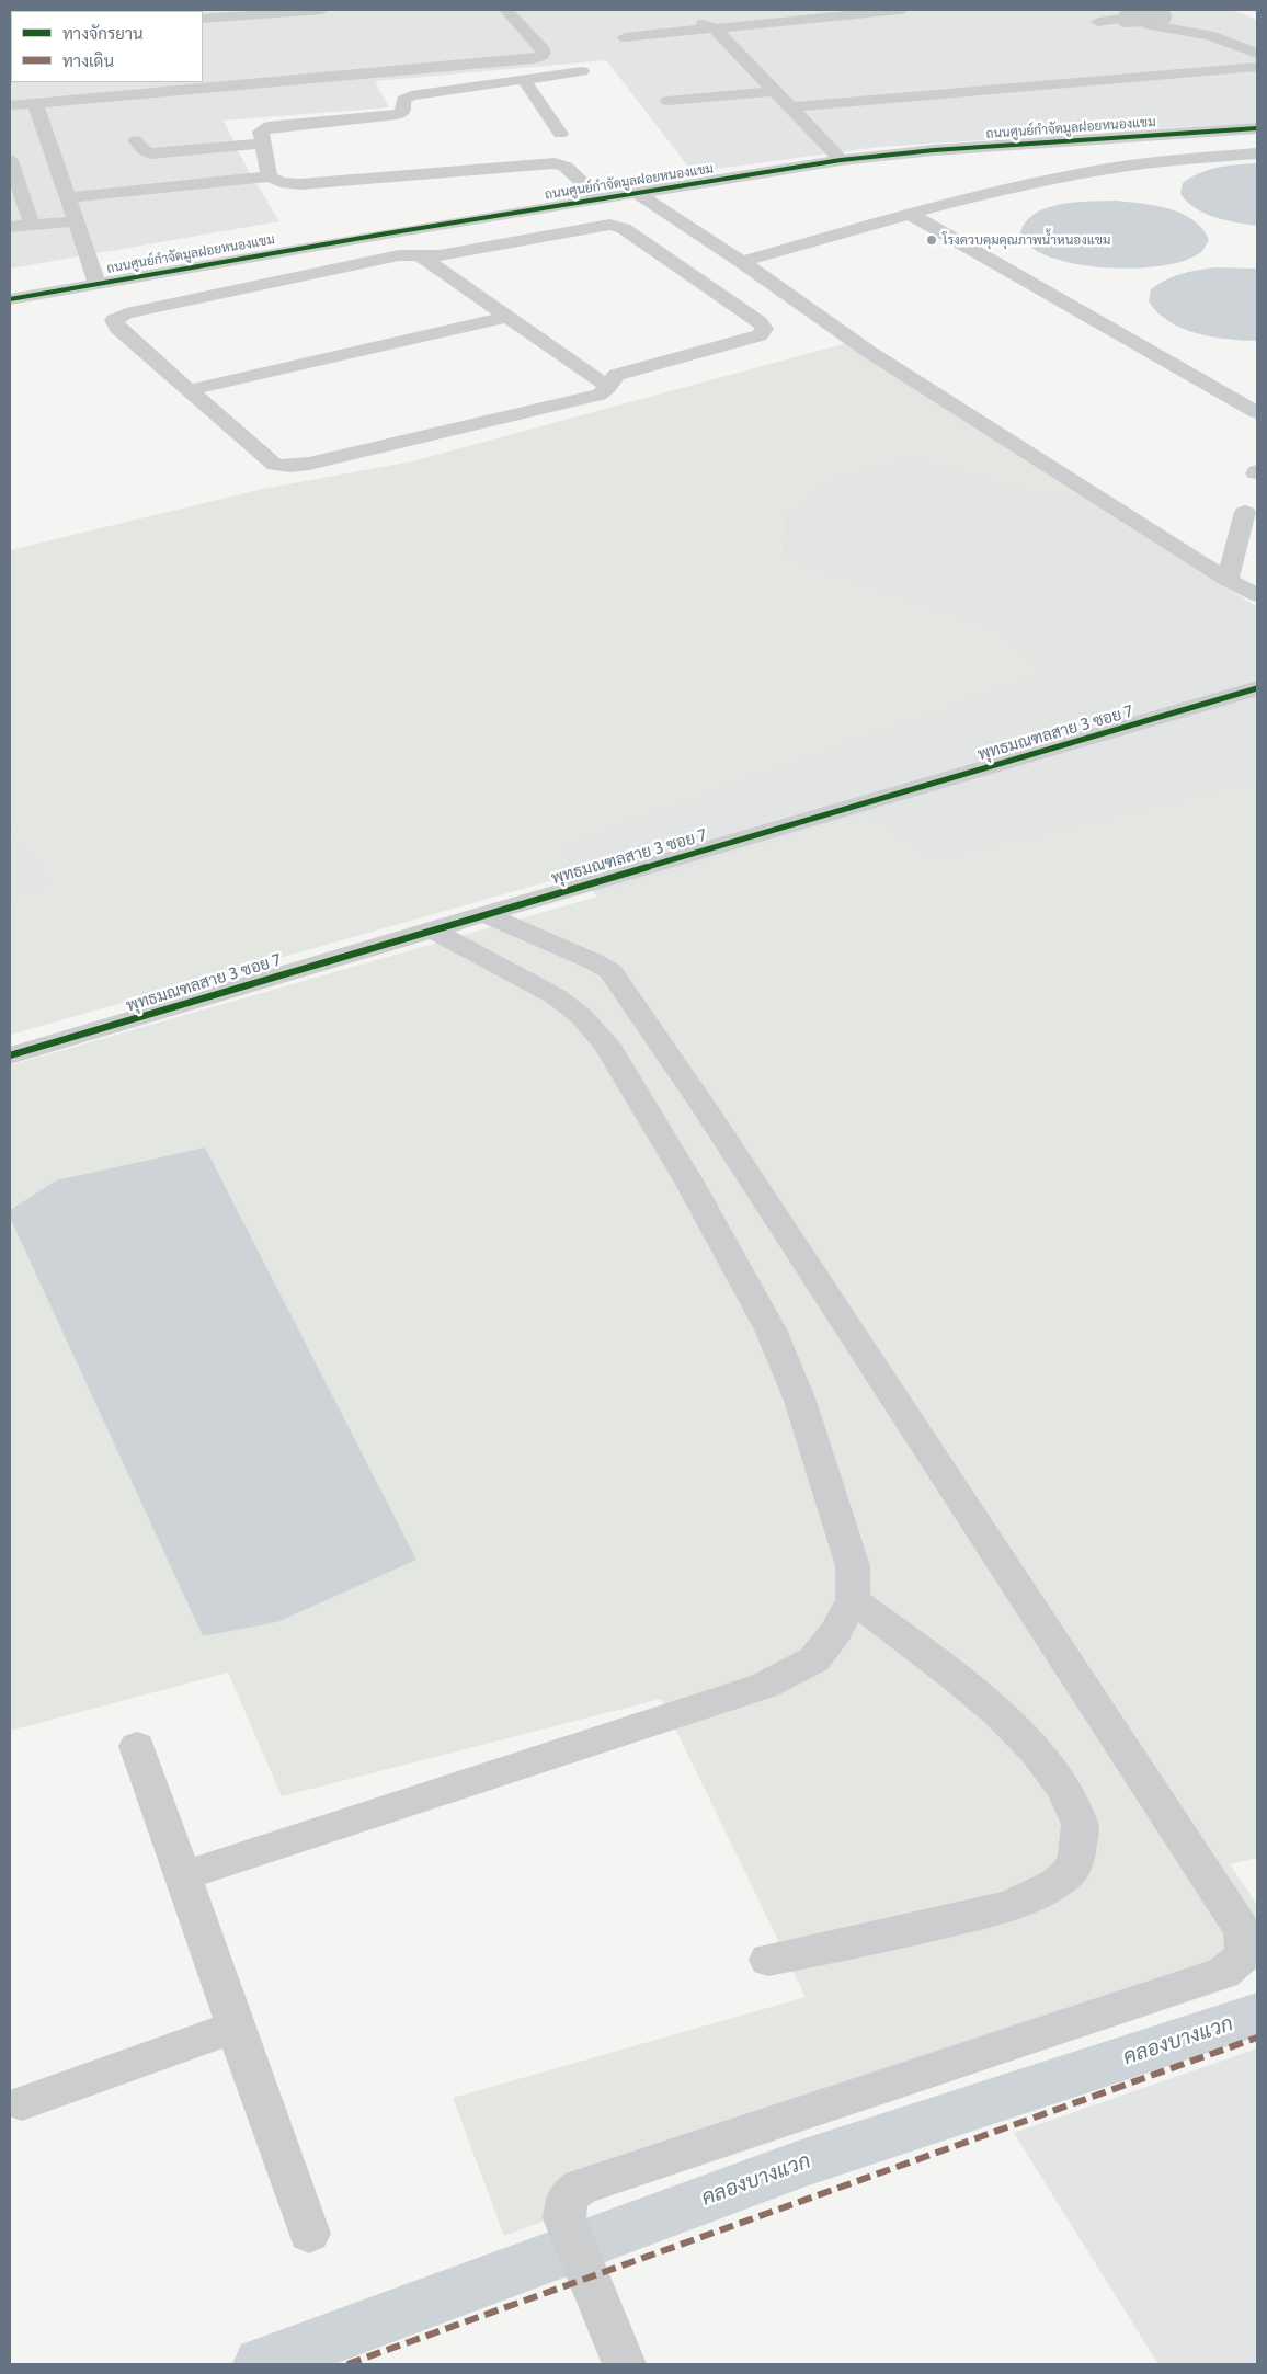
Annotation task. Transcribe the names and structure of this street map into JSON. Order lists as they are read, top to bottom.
{
  "streets": {
    "street": ["ถนนศูนย์กำจัดมูลฝอยหนองแขม", "พุทธมณฑลสาย 3 ซอย 7"]
  },
  "water": ["คลองบางแวก"],
  "places": ["โรงควบคุมคุณภาพน้ำหนองแขม"],
  "legend": ["ทางจักรยาน", "ทางเดิน"]
}
